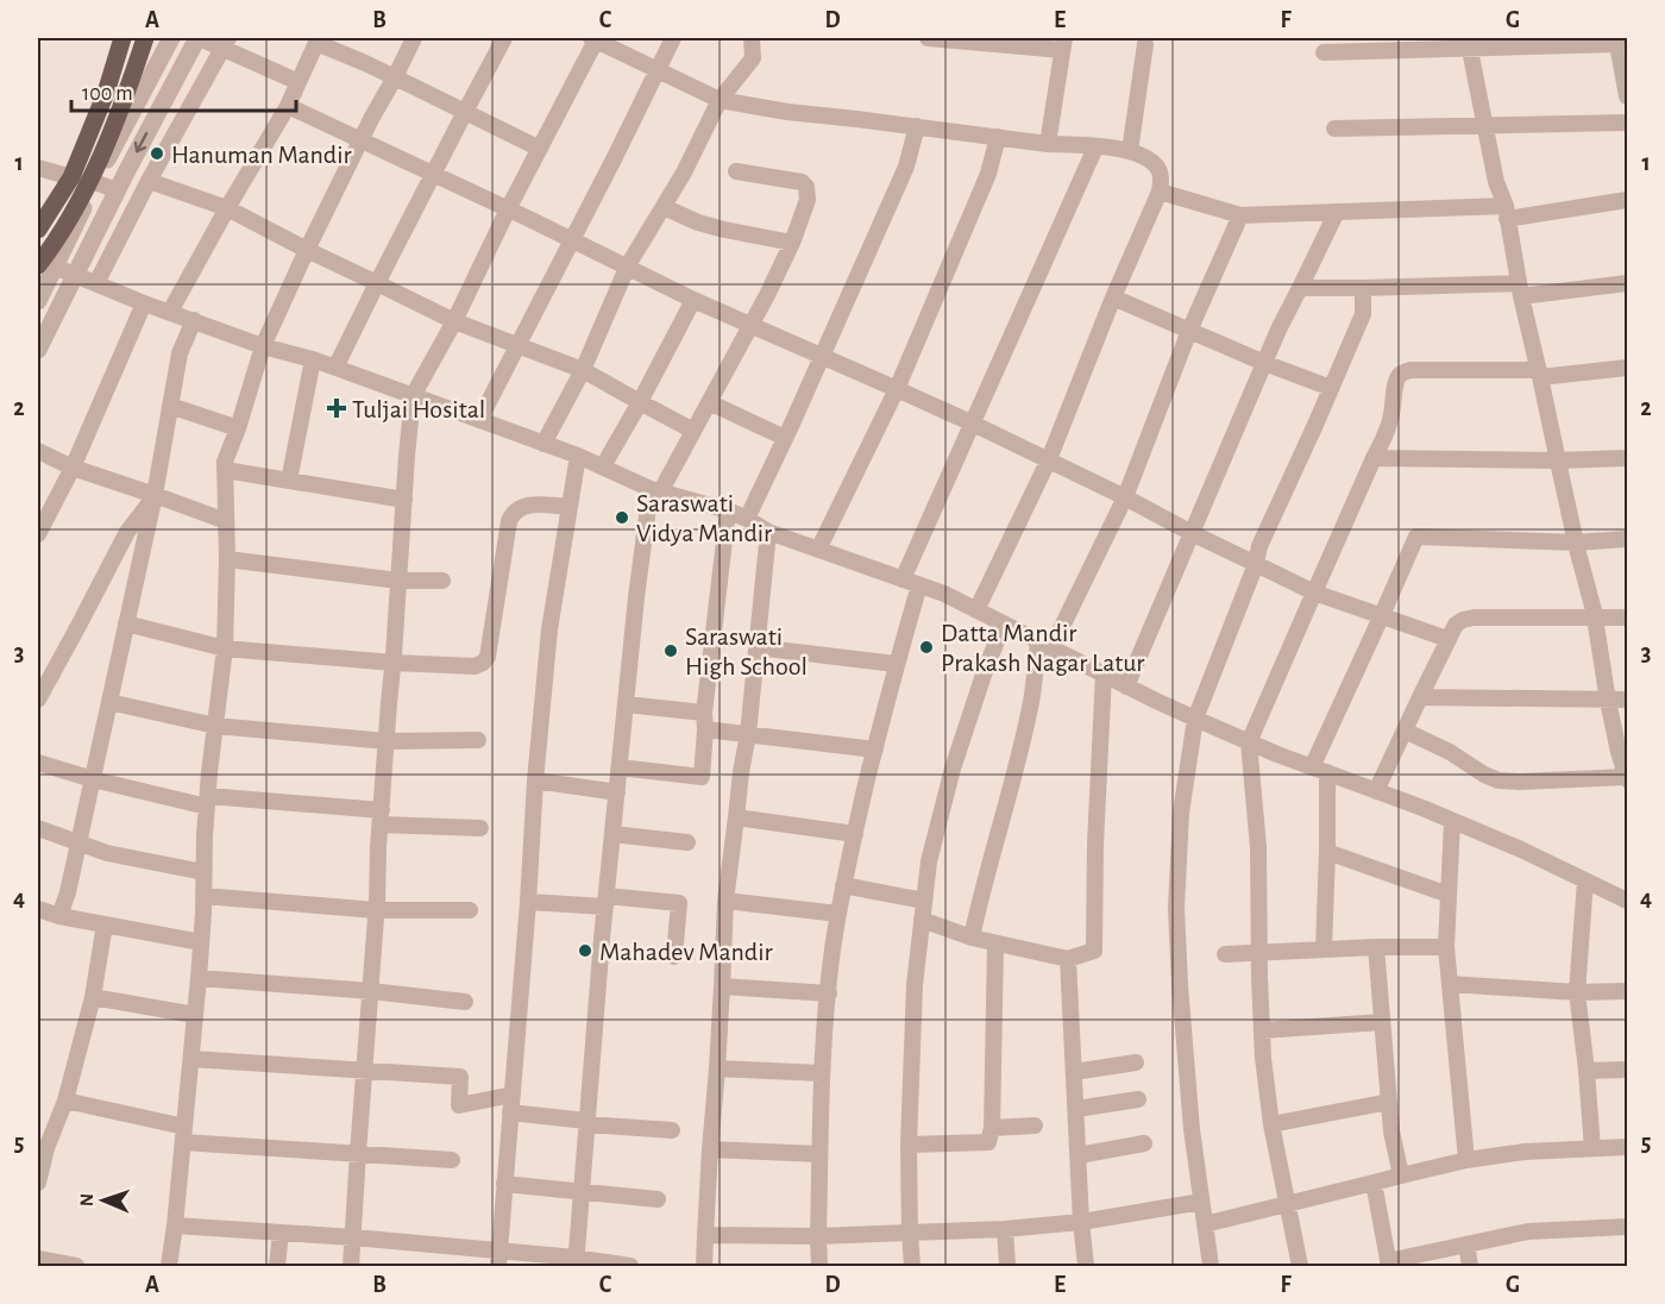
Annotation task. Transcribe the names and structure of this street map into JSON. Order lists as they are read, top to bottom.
{
  "places": {
    "other": [
      "Hanuman Mandir",
      "Saraswati Vidya Mandir",
      "Datta Mandir Prakash Nagar Latur",
      "Saraswati High School",
      "Mahadev Mandir"
    ],
    "health": ["Tuljai Hosital"]
  },
  "scale_bar": "100 m",
  "north": "left",
  "grid": {
    "columns": [
      "A",
      "B",
      "C",
      "D",
      "E",
      "F",
      "G"
    ],
    "rows": [
      "1",
      "2",
      "3",
      "4",
      "5"
    ]
  }
}
